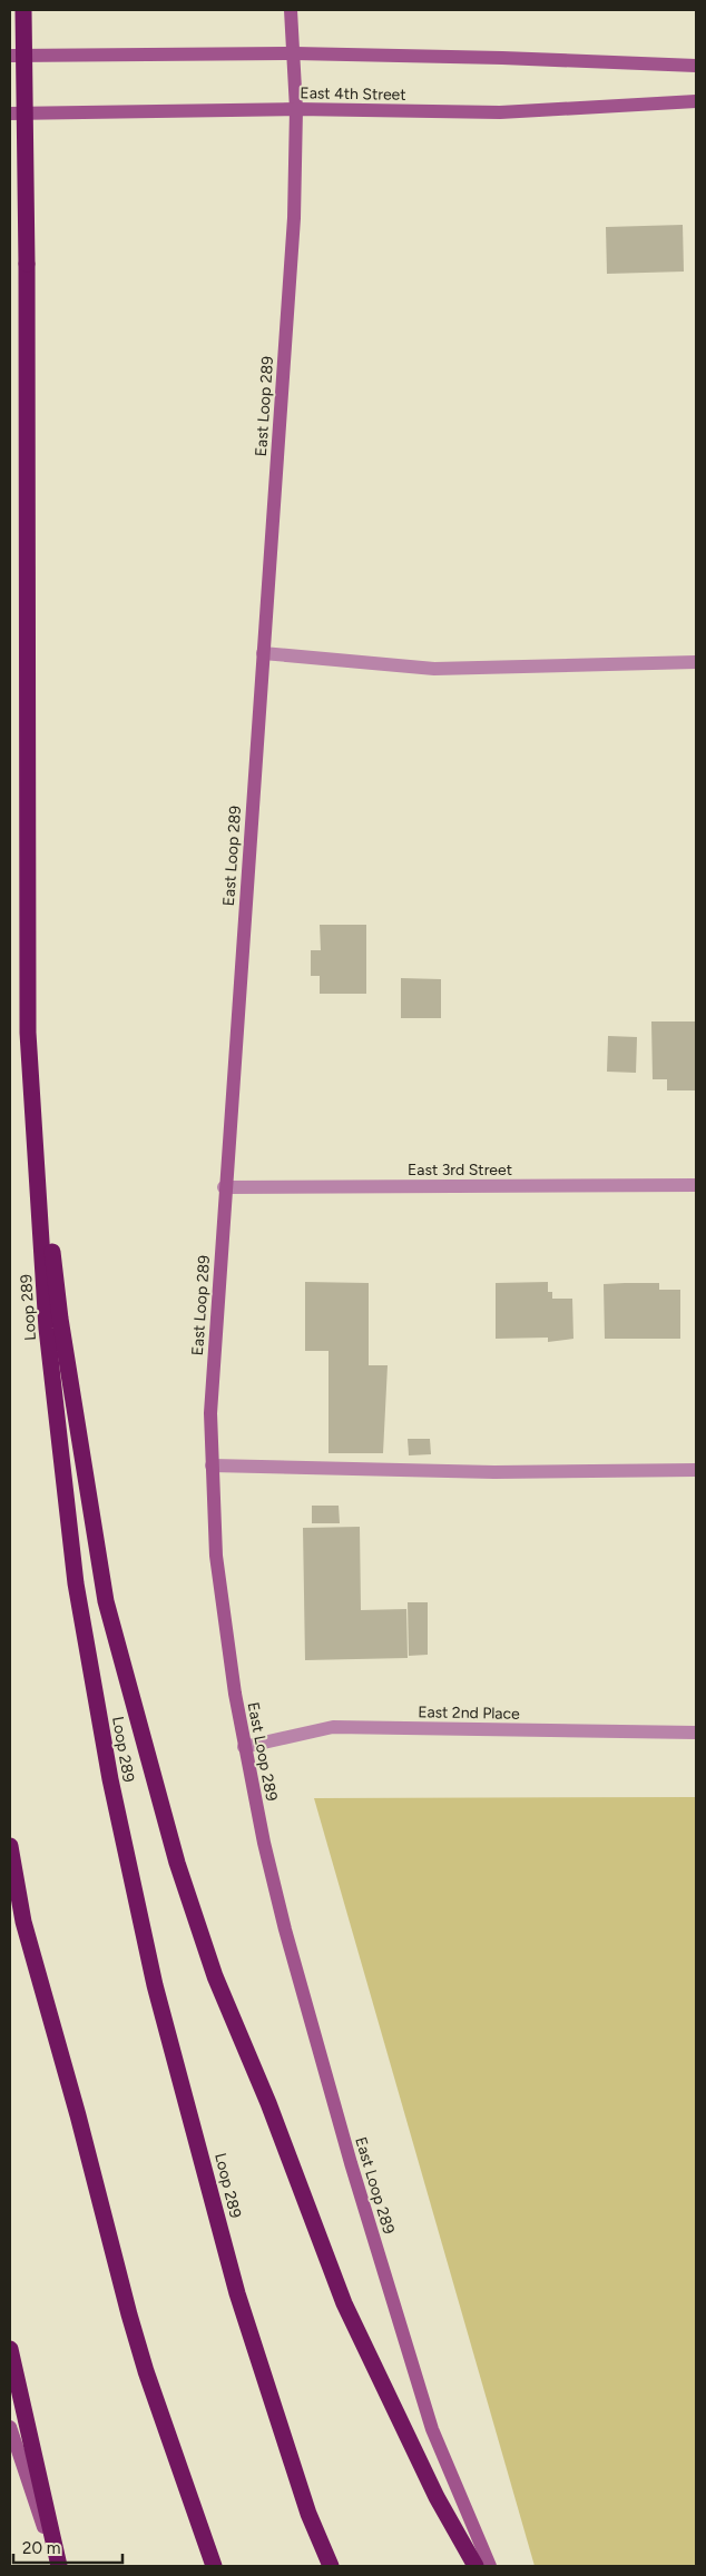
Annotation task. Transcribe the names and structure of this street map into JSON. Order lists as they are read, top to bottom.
{
  "streets": {
    "highway": ["Loop 289"],
    "main road": ["East 4th Street", "East Loop 289"],
    "street": ["East 3rd Street", "East 2nd Place"]
  },
  "crossings": [
    ["East 4th Street", "East Loop 289"],
    ["East Loop 289", "East 3rd Street"],
    ["East Loop 289", "East 2nd Place"]
  ],
  "scale_bar": "20 m"
}
